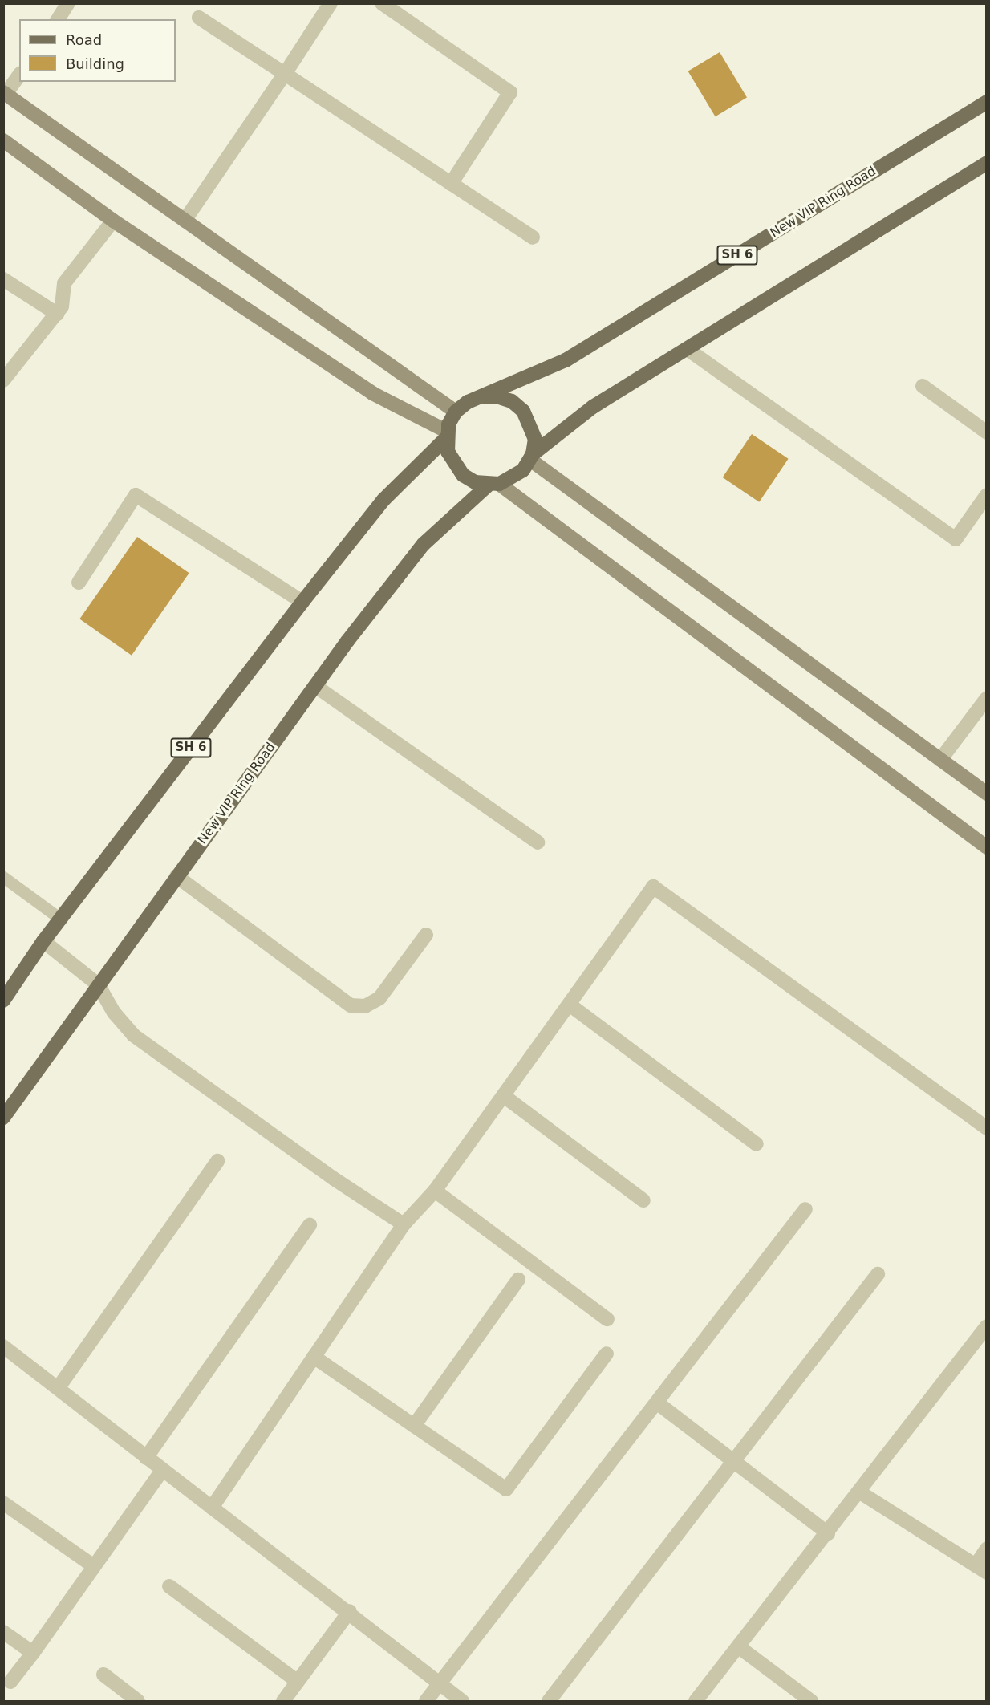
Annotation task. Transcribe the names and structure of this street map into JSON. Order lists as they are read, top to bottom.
{
  "streets": {
    "main road": ["New VIP Ring Road", "SH 6"]
  },
  "crossings": [
    ["New VIP Ring Road", "SH 6"]
  ],
  "legend": ["Road", "Building"]
}
